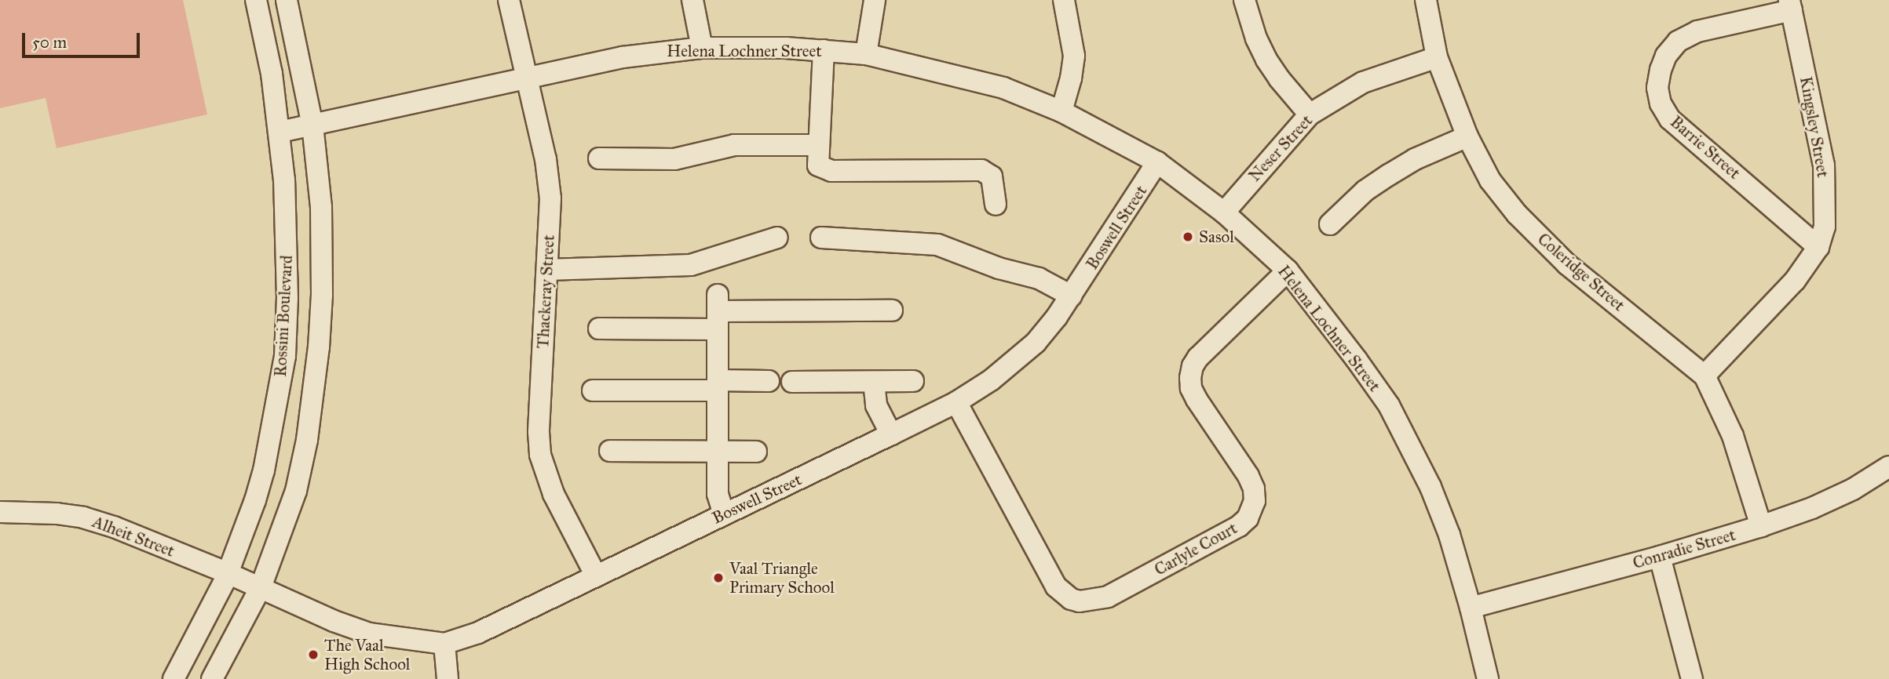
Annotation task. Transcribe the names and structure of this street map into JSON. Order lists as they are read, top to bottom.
{
  "streets": {
    "street": [
      "Helena Lochner Street",
      "Kingsley Street",
      "Barrie Street",
      "Neser Street",
      "Boswell Street",
      "Coleridge Street",
      "Thackeray Street",
      "Rossini Boulevard",
      "Alheit Street",
      "Carlyle Court",
      "Conradie Street"
    ]
  },
  "crossings": [
    ["Helena Lochner Street", "Neser Street"],
    ["Helena Lochner Street", "Boswell Street"],
    ["Helena Lochner Street", "Thackeray Street"],
    ["Helena Lochner Street", "Rossini Boulevard"],
    ["Helena Lochner Street", "Carlyle Court"],
    ["Helena Lochner Street", "Conradie Street"],
    ["Kingsley Street", "Barrie Street"],
    ["Kingsley Street", "Coleridge Street"],
    ["Neser Street", "Coleridge Street"],
    ["Boswell Street", "Thackeray Street"],
    ["Boswell Street", "Rossini Boulevard"],
    ["Boswell Street", "Alheit Street"],
    ["Boswell Street", "Carlyle Court"],
    ["Coleridge Street", "Conradie Street"],
    ["Rossini Boulevard", "Alheit Street"]
  ],
  "places": ["Sasol", "Vaal Triangle Primary School", "The Vaal High School"],
  "scale_bar": "50 m"
}
